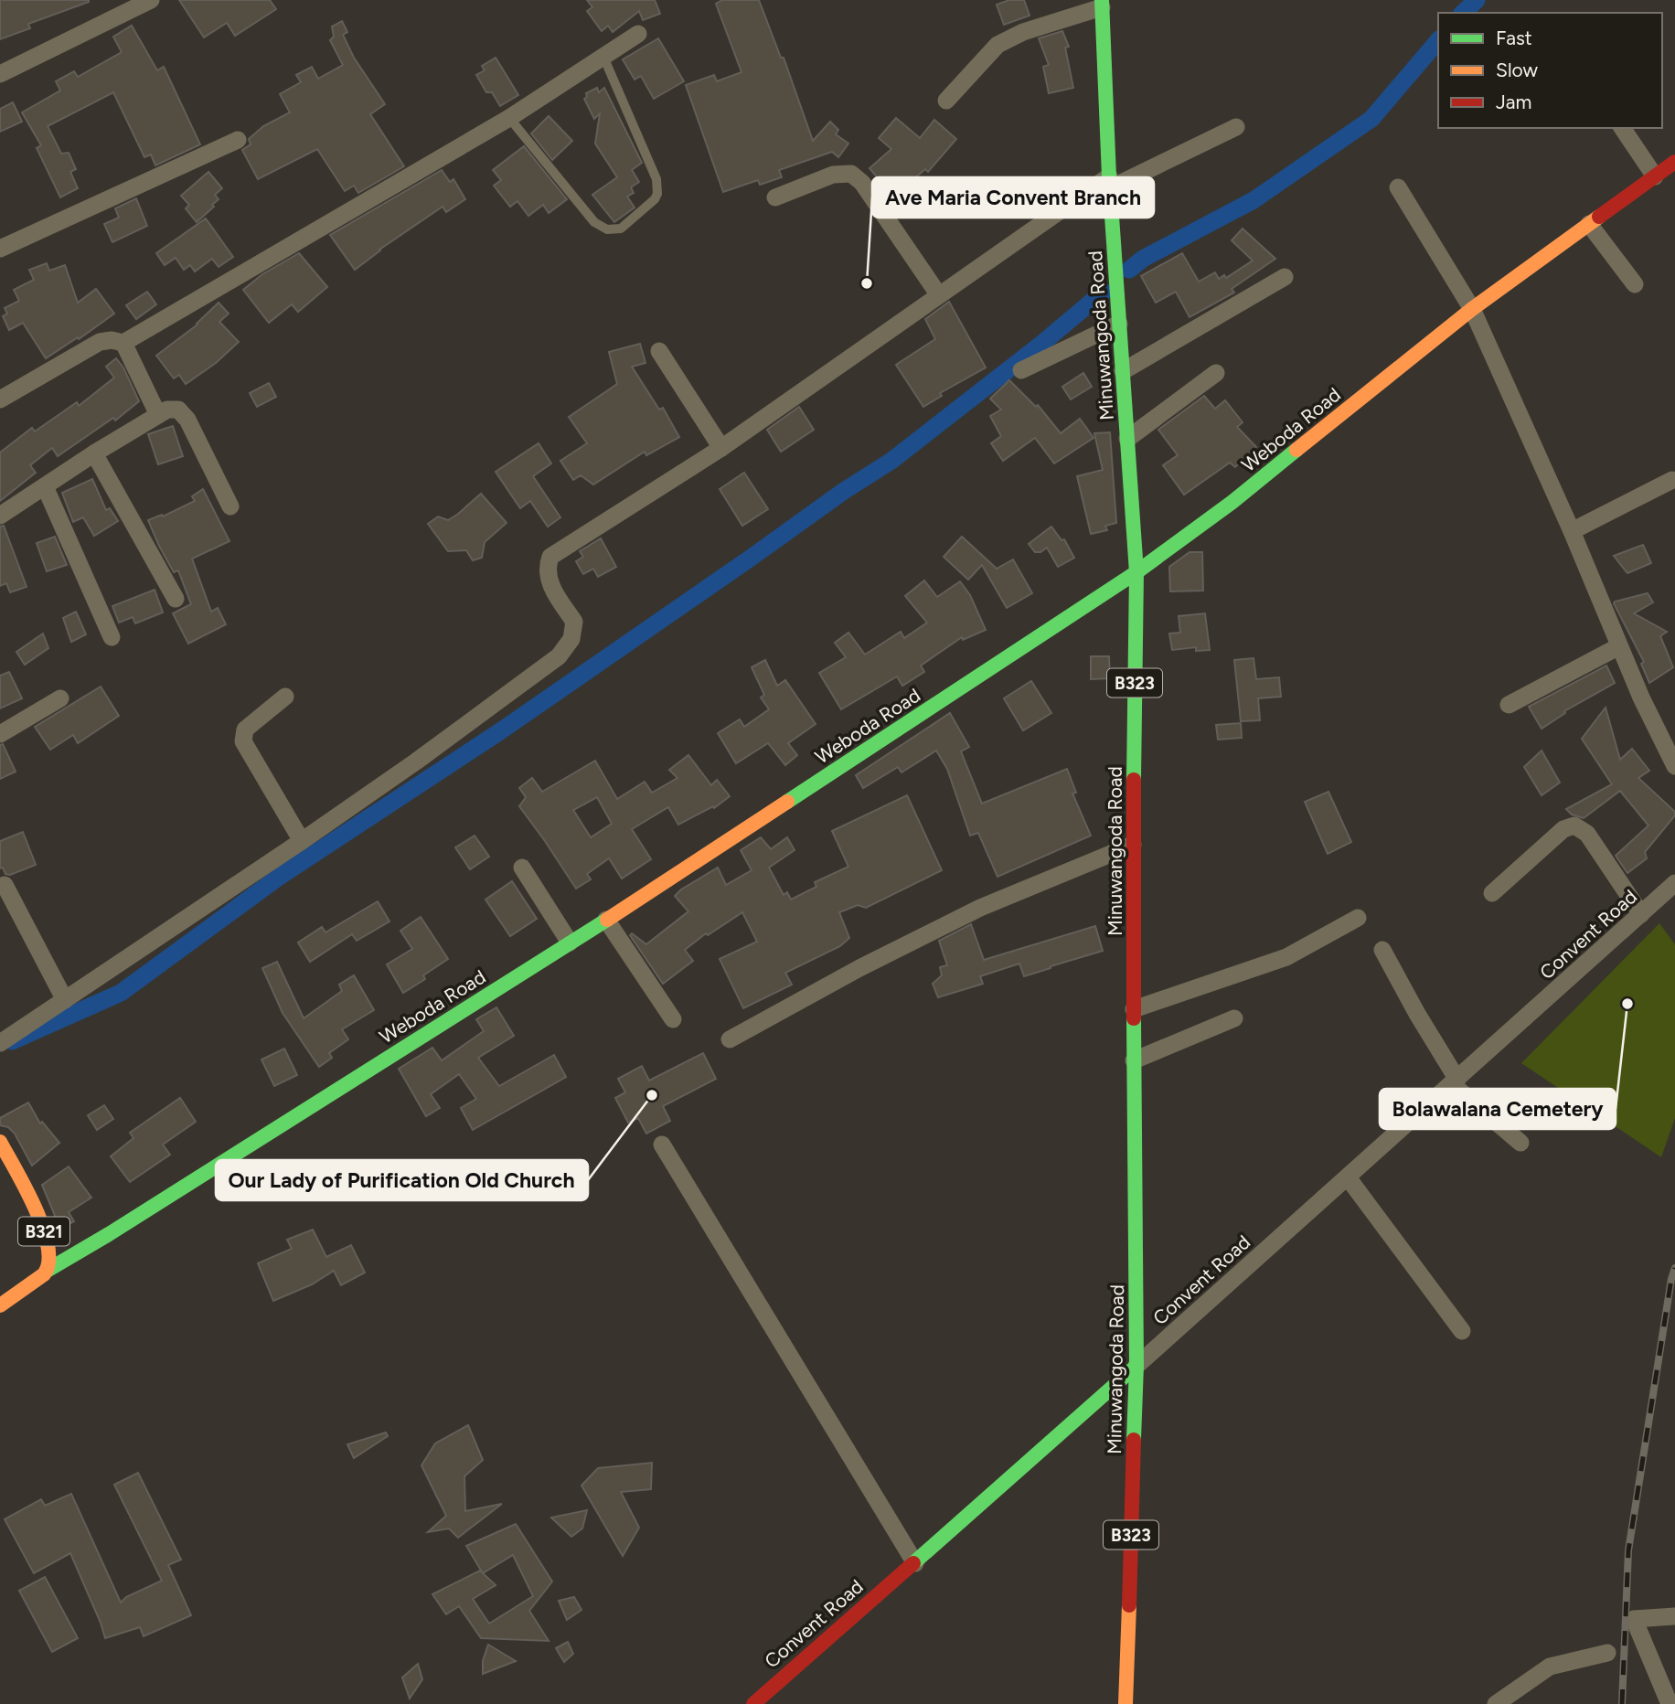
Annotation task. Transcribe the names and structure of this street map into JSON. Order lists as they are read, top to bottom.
{
  "streets": {
    "street": [
      "Minuwangoda Road",
      "Weboda Road",
      "B323",
      "Convent Road",
      "B321"
    ]
  },
  "crossings": [
    ["Minuwangoda Road", "Weboda Road"],
    ["Minuwangoda Road", "Convent Road"],
    ["Weboda Road", "B321"]
  ],
  "places": ["Ave Maria Convent Branch", "Bolawalana Cemetery", "Our Lady of Purification Old Church"],
  "legend": ["Fast", "Slow", "Jam"]
}
